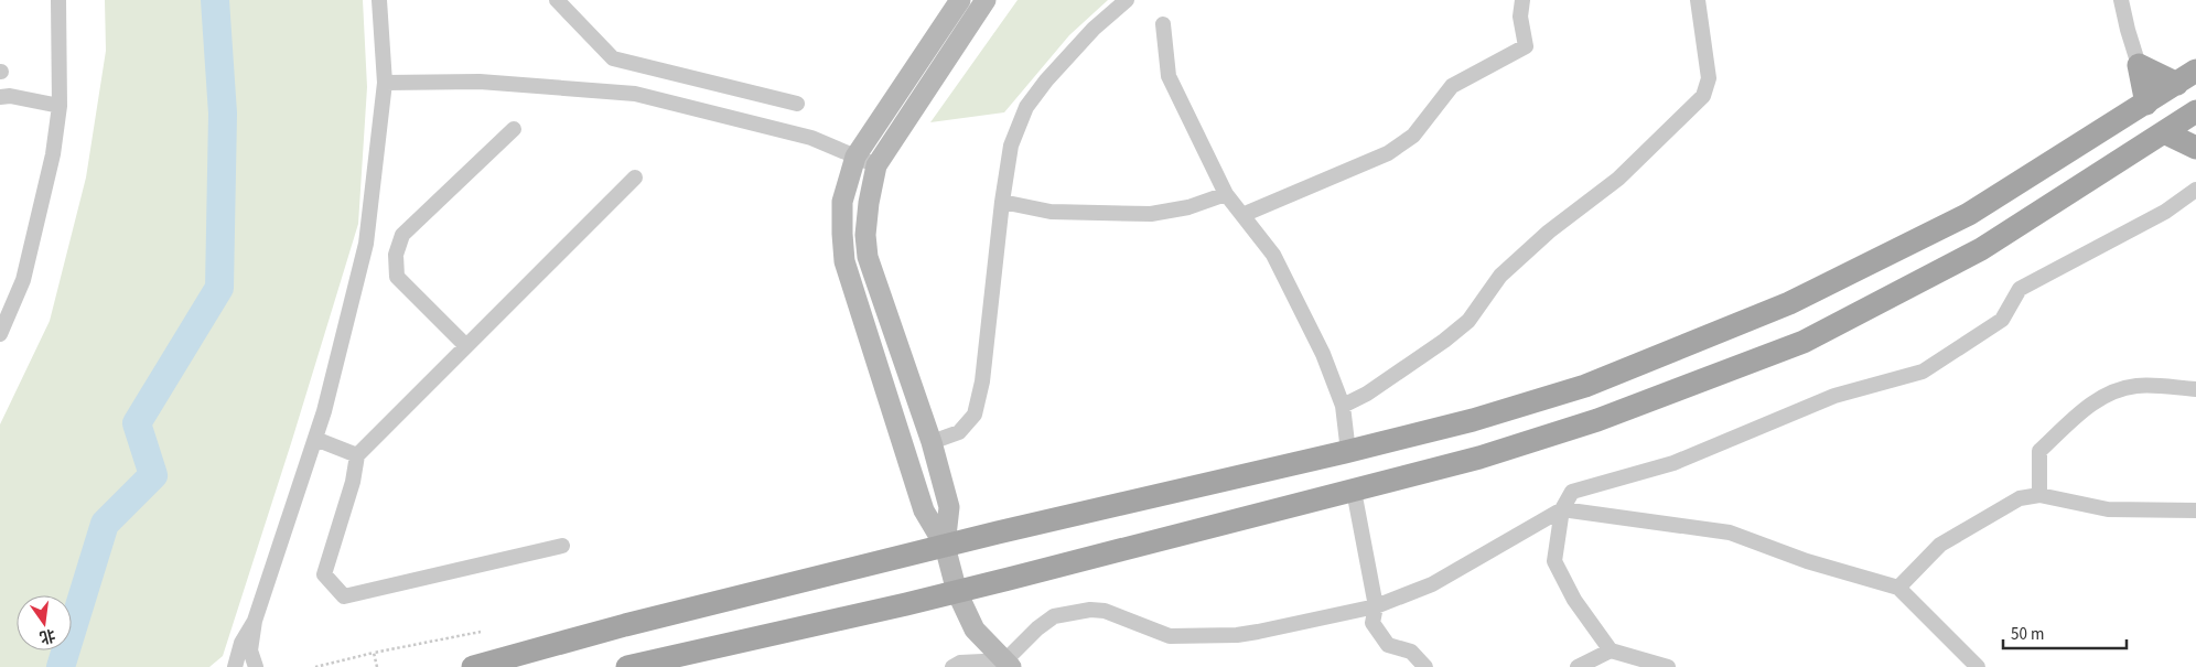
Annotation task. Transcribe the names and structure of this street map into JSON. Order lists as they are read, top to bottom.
{
  "scale_bar": "50 m",
  "north": "bottom"
}
